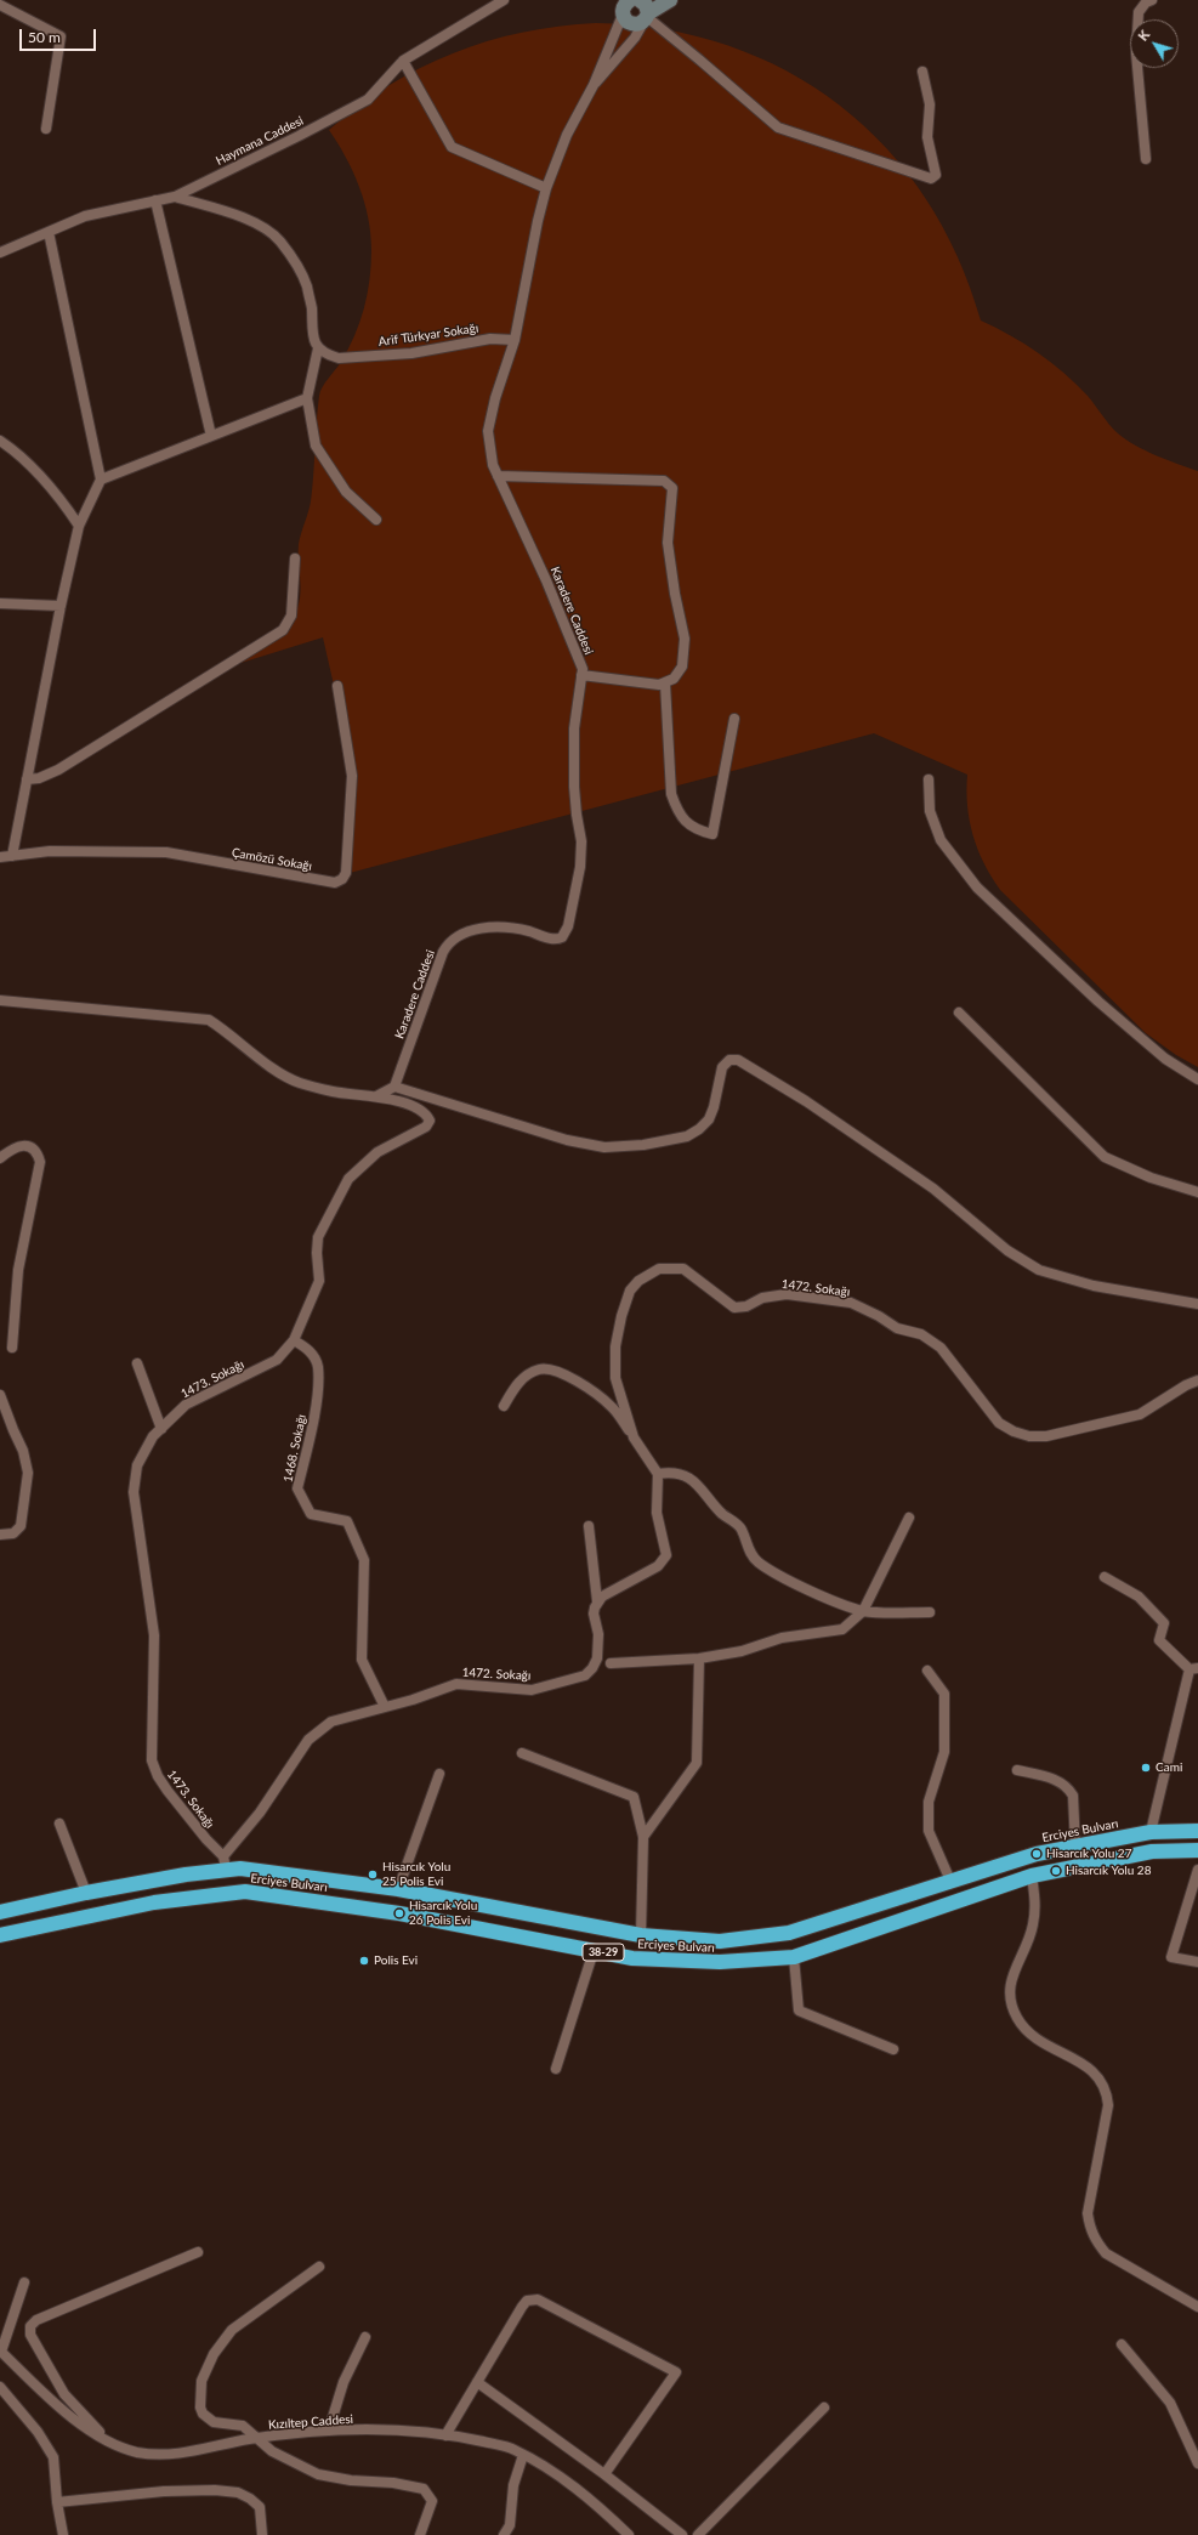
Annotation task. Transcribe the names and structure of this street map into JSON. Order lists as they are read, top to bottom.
{
  "streets": {
    "highway": ["Erciyes Bulvarı", "38-29"],
    "street": [
      "Haymana Caddesi",
      "Arif Türkyar Sokağı",
      "Karadere Caddesi",
      "Çamözü Sokağı",
      "1472. Sokağı",
      "1473. Sokağı",
      "1468. Sokağı",
      "Kızıltep Caddesi"
    ]
  },
  "crossings": [
    ["Arif Türkyar Sokağı", "Karadere Caddesi"],
    ["1472. Sokağı", "1473. Sokağı"],
    ["1472. Sokağı", "1468. Sokağı"],
    ["1472. Sokağı", "Erciyes Bulvarı"],
    ["1473. Sokağı", "1468. Sokağı"],
    ["1473. Sokağı", "Erciyes Bulvarı"]
  ],
  "places": [
    "Cami",
    "Hisarcık Yolu 27",
    "Hisarcık Yolu 28",
    "Hisarcık Yolu 25 Polis Evi",
    "Hisarcık Yolu 26 Polis Evi",
    "Polis Evi"
  ],
  "scale_bar": "50 m",
  "north": "top left"
}
